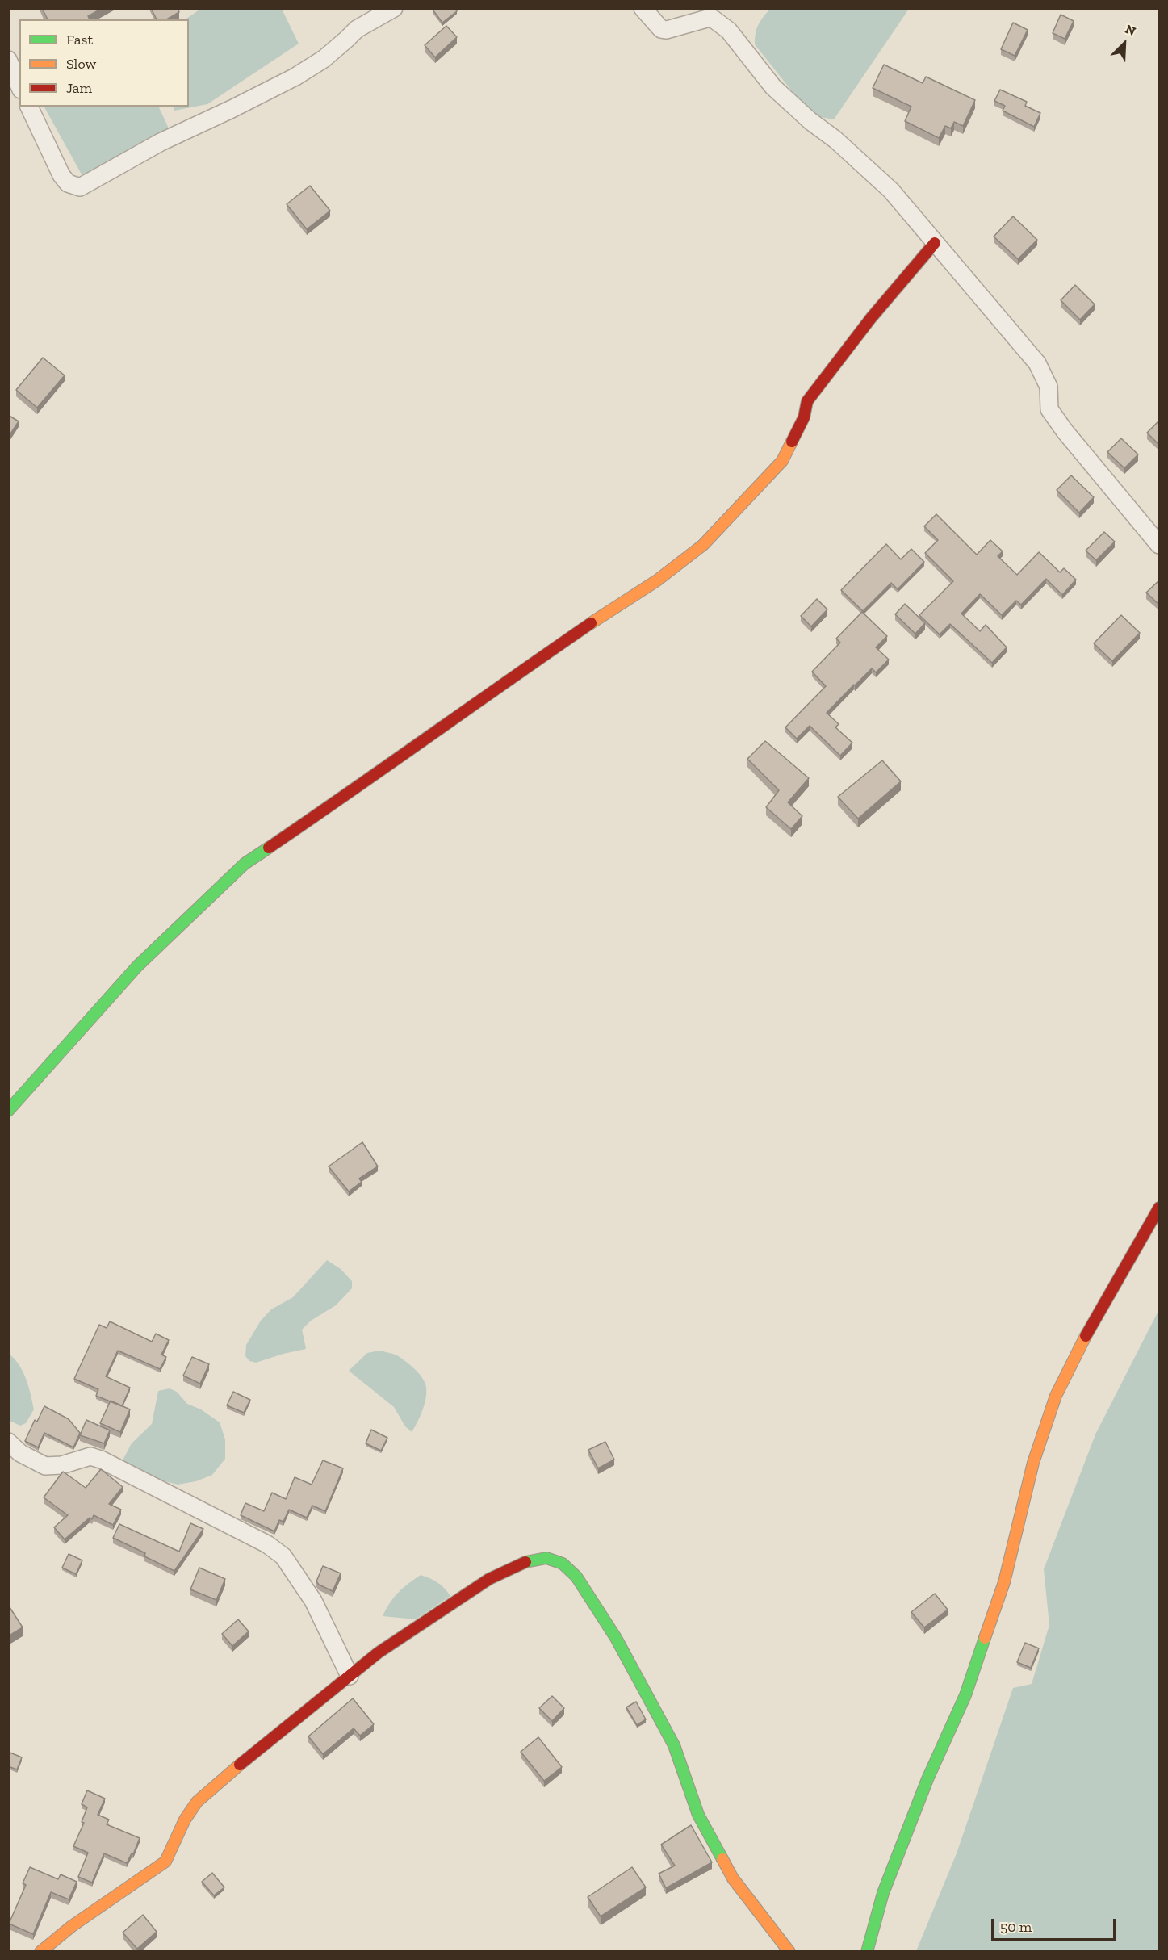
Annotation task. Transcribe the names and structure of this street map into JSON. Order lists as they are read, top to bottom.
{
  "legend": ["Fast", "Slow", "Jam"],
  "scale_bar": "50 m",
  "north": "top right"
}
